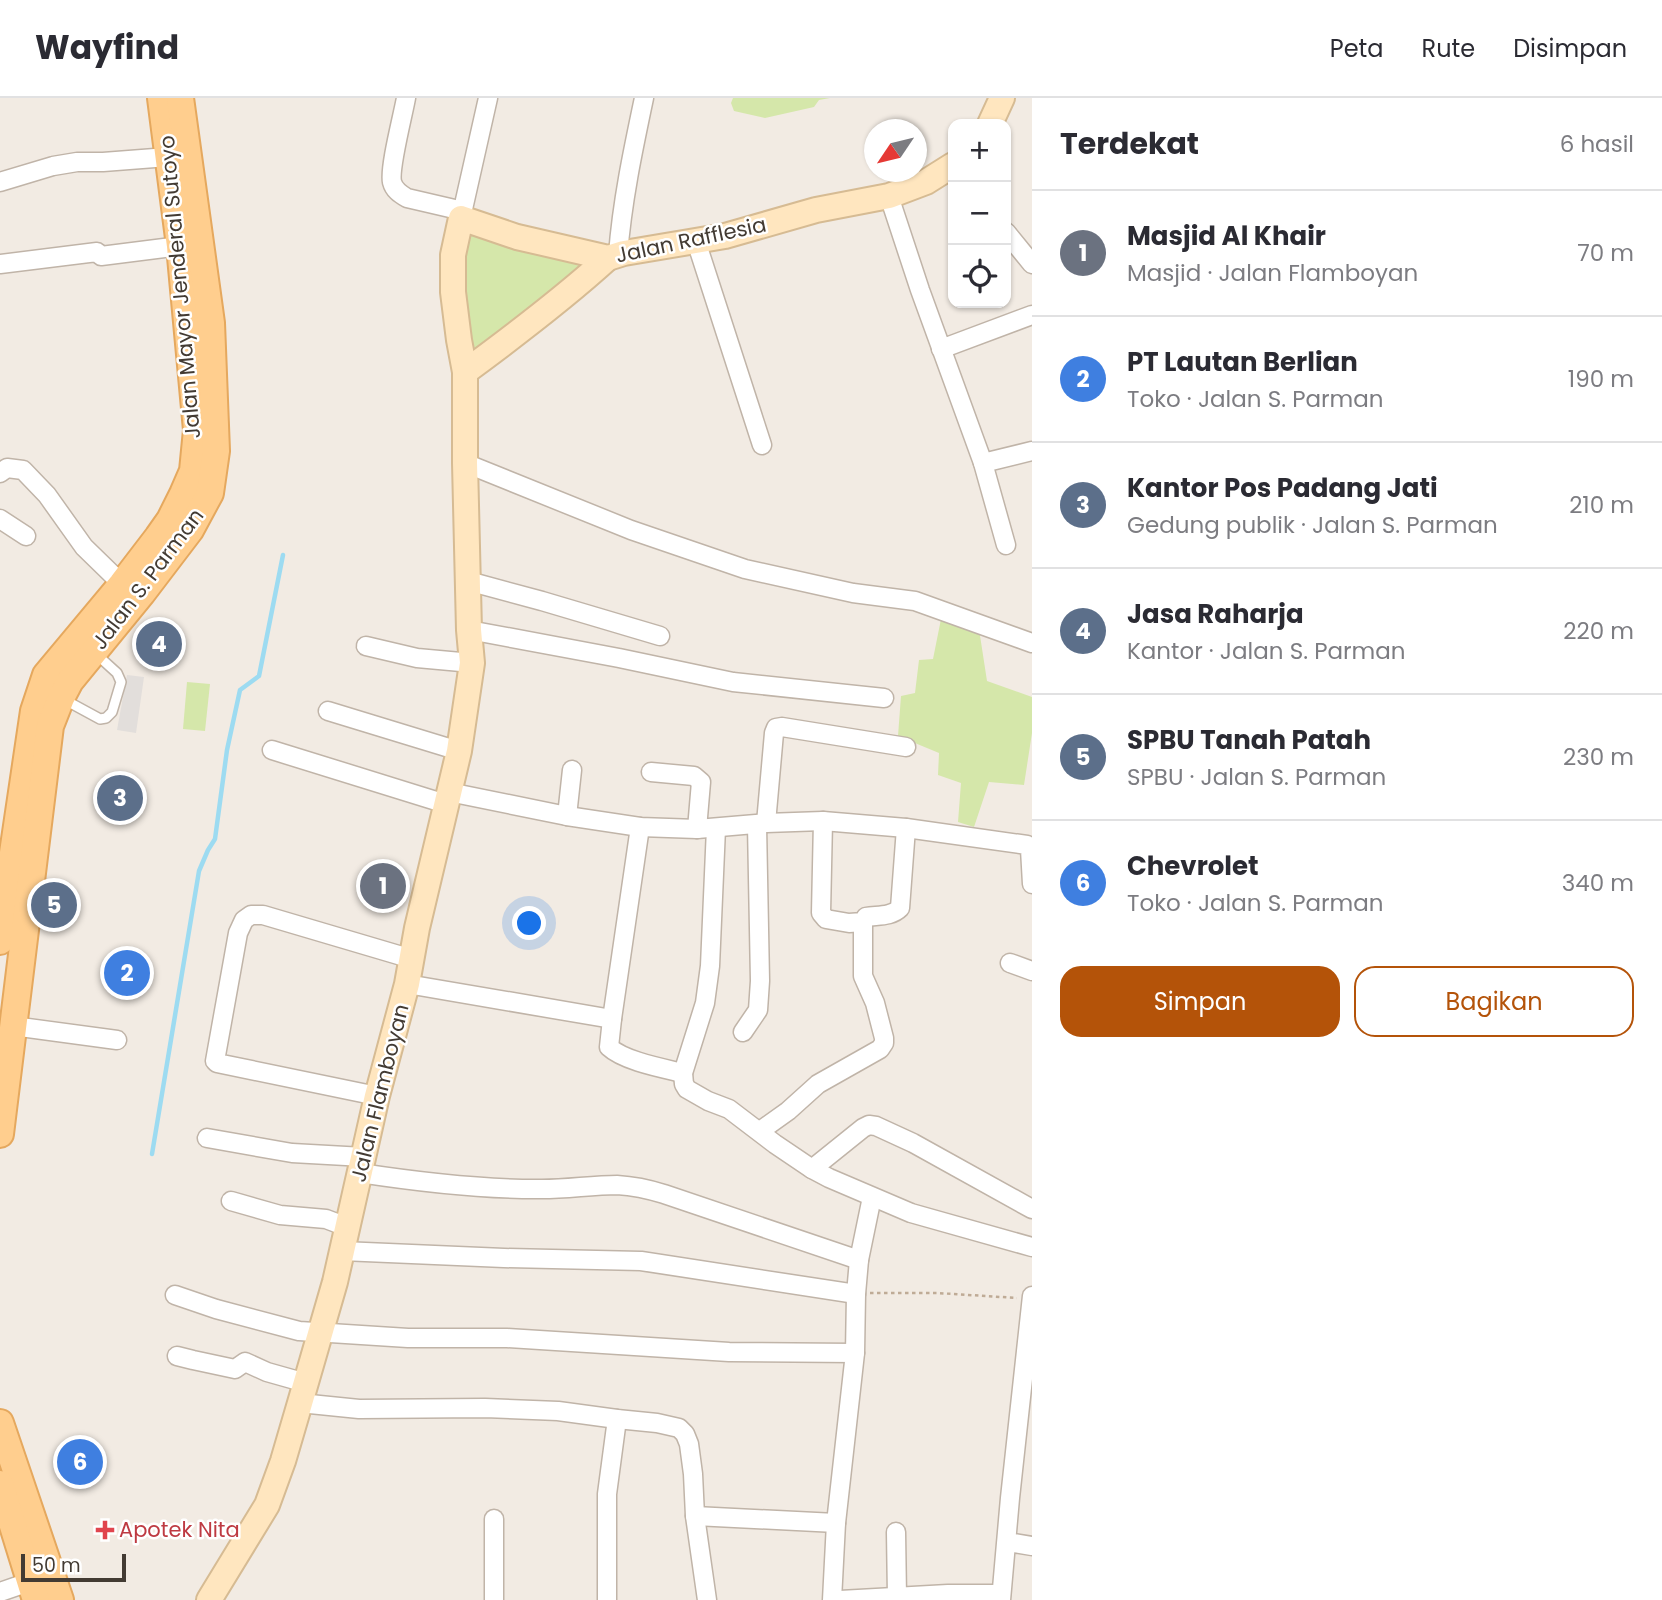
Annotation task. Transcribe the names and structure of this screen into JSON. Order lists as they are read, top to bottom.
{
  "streets": {
    "main road": ["Jalan Mayor Jenderal Sutoyo", "Jalan S. Parman"],
    "street": ["Jalan Rafflesia", "Jalan Flamboyan"]
  },
  "crossings": [
    ["Jalan Rafflesia", "Jalan Flamboyan"],
    ["Jalan Mayor Jenderal Sutoyo", "Jalan S. Parman"]
  ],
  "places": {
    "health": ["Apotek Nita"]
  },
  "scale_bar": "50 m",
  "north": "bottom left",
  "page": {
    "header": "Wayfind",
    "nav": ["Peta", "Rute", "Disimpan"],
    "heading": ["Terdekat", "6 hasil"],
    "map_buttons": ["+", "−"],
    "list": [
      {
        "mark": "1",
        "name": "Masjid Al Khair",
        "note": "Masjid · Jalan Flamboyan",
        "value": "70 m"
      },
      {
        "mark": "2",
        "name": "PT Lautan Berlian",
        "note": "Toko · Jalan S. Parman",
        "value": "190 m"
      },
      {
        "mark": "3",
        "name": "Kantor Pos Padang Jati",
        "note": "Gedung publik · Jalan S. Parman",
        "value": "210 m"
      },
      {
        "mark": "4",
        "name": "Jasa Raharja",
        "note": "Kantor · Jalan S. Parman",
        "value": "220 m"
      },
      {
        "mark": "5",
        "name": "SPBU Tanah Patah",
        "note": "SPBU · Jalan S. Parman",
        "value": "230 m"
      },
      {
        "mark": "6",
        "name": "Chevrolet",
        "note": "Toko · Jalan S. Parman",
        "value": "340 m"
      }
    ],
    "pins": [
      "4",
      "3",
      "1",
      "5",
      "2",
      "6"
    ],
    "buttons": ["Simpan", "Bagikan"],
    "scale": "50 m"
  }
}
